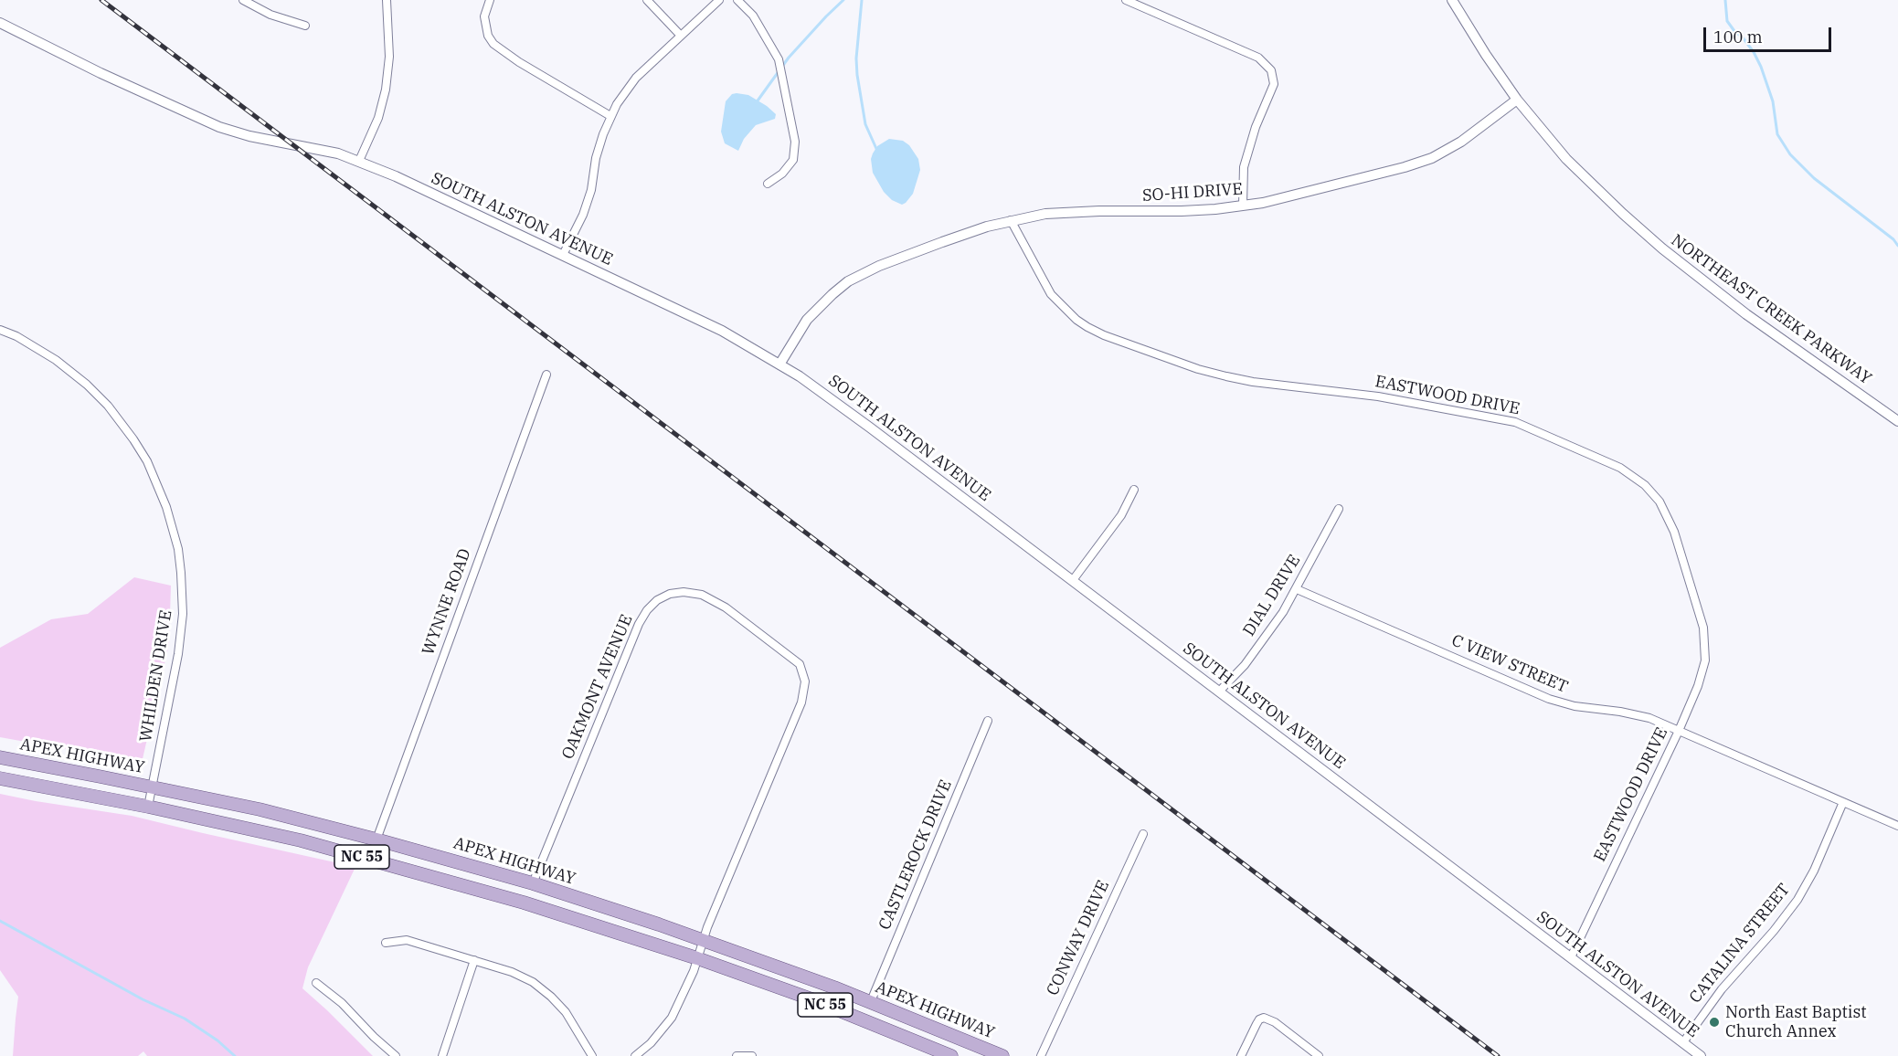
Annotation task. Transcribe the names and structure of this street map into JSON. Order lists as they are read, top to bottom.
{
  "streets": {
    "main road": ["APEX HIGHWAY", "NC 55"],
    "street": [
      "SO-HI DRIVE",
      "SOUTH ALSTON AVENUE",
      "NORTHEAST CREEK PARKWAY",
      "EASTWOOD DRIVE",
      "DIAL DRIVE",
      "WYNNE ROAD",
      "C VIEW STREET",
      "WHILDEN DRIVE",
      "OAKMONT AVENUE",
      "CASTLEROCK DRIVE",
      "CONWAY DRIVE",
      "CATALINA STREET"
    ]
  },
  "crossings": [
    ["SO-HI DRIVE", "SOUTH ALSTON AVENUE"],
    ["SO-HI DRIVE", "NORTHEAST CREEK PARKWAY"],
    ["SO-HI DRIVE", "EASTWOOD DRIVE"],
    ["SOUTH ALSTON AVENUE", "EASTWOOD DRIVE"],
    ["SOUTH ALSTON AVENUE", "DIAL DRIVE"],
    ["SOUTH ALSTON AVENUE", "CATALINA STREET"],
    ["EASTWOOD DRIVE", "C VIEW STREET"],
    ["DIAL DRIVE", "C VIEW STREET"],
    ["WYNNE ROAD", "APEX HIGHWAY"],
    ["C VIEW STREET", "CATALINA STREET"],
    ["WHILDEN DRIVE", "APEX HIGHWAY"],
    ["WHILDEN DRIVE", "NC 55"],
    ["OAKMONT AVENUE", "APEX HIGHWAY"],
    ["OAKMONT AVENUE", "NC 55"],
    ["APEX HIGHWAY", "CASTLEROCK DRIVE"]
  ],
  "places": ["North East Baptist Church Annex"],
  "scale_bar": "100 m"
}
